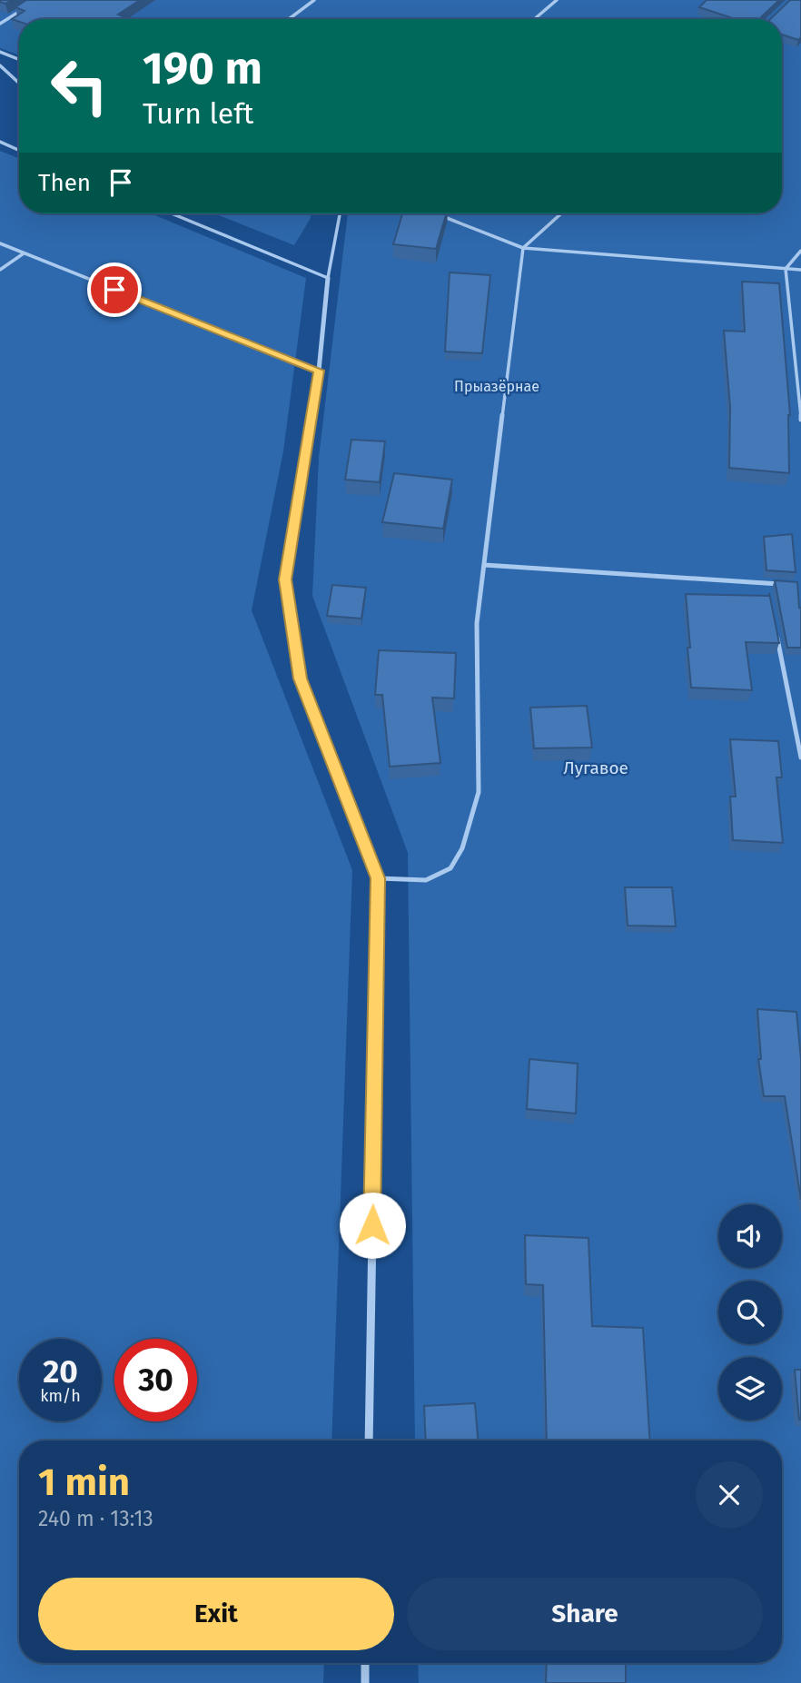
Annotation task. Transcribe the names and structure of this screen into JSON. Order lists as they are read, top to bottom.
{
  "parks": ["Прыазёрнае", "Лугавое"],
  "page": {
    "turn": ["190 m", "Turn left"],
    "then": "Then",
    "speed": "20 km/h",
    "limit": "30",
    "heading": ["1 min", "240 m · 13:13"],
    "buttons": ["Exit", "Share"]
  }
}
